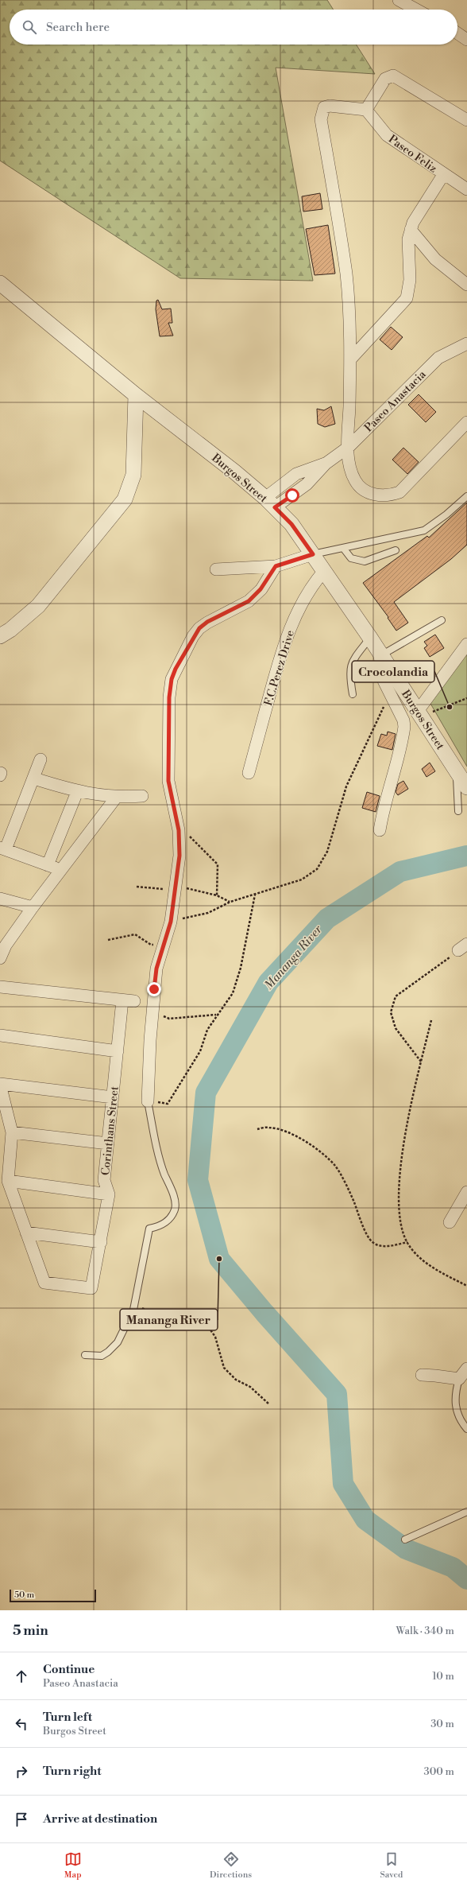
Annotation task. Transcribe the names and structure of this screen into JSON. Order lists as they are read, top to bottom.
{
  "streets": {
    "street": [
      "Paseo Feliz",
      "Paseo Anastacia",
      "Burgos Street",
      "F.C.Perez Drive",
      "Corinthans Street"
    ]
  },
  "crossings": [
    ["Paseo Anastacia", "Burgos Street"],
    ["Burgos Street", "F.C.Perez Drive"]
  ],
  "water": ["Mananga River"],
  "places": ["Crocolandia", "Mananga River"],
  "scale_bar": "50 m",
  "page": {
    "search": "Search here",
    "scale": "50 m",
    "heading": ["5 min", "Walk · 340 m"],
    "list": [
      ["Continue", "Paseo Anastacia", "10 m"],
      ["Turn left", "Burgos Street", "30 m"],
      ["Turn right", "300 m"],
      "Arrive at destination"
    ],
    "nav": ["Map", "Directions", "Saved"]
  }
}
